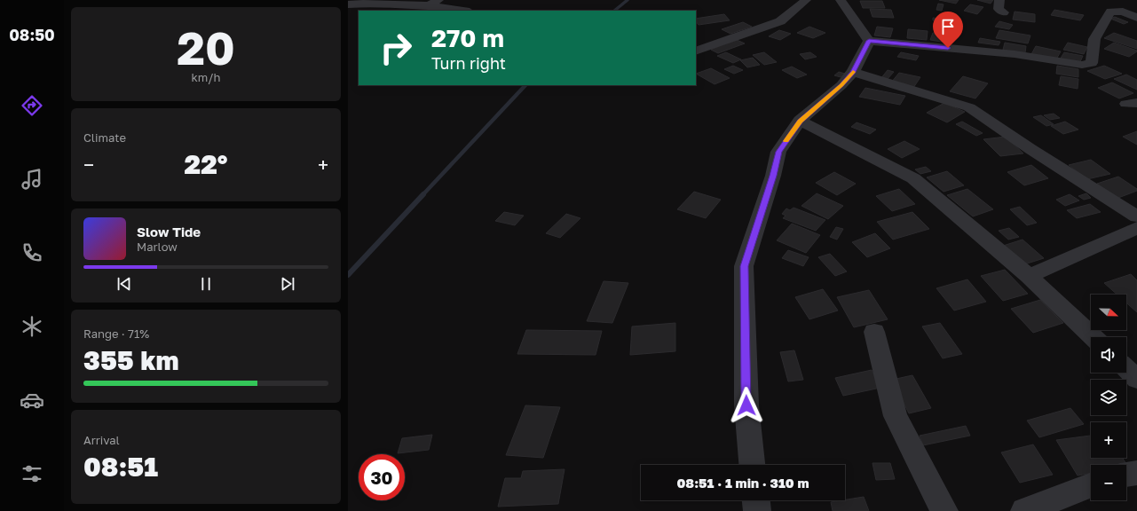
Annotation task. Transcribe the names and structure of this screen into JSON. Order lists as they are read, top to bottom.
{
  "north": "right",
  "page": {
    "tabs": "08:50",
    "tile": [
      ["20", "km/h"],
      "Climate",
      ["Range · 71%", "355 km"],
      ["Arrival", "08:51"]
    ],
    "turn": ["270 m", "Turn right"],
    "heat": ["−", "22°", "+"],
    "song": ["Slow Tide", "Marlow"],
    "map_buttons": ["+", "−"],
    "limit": "30",
    "trip": "08:51 · 1 min · 310 m"
  }
}
